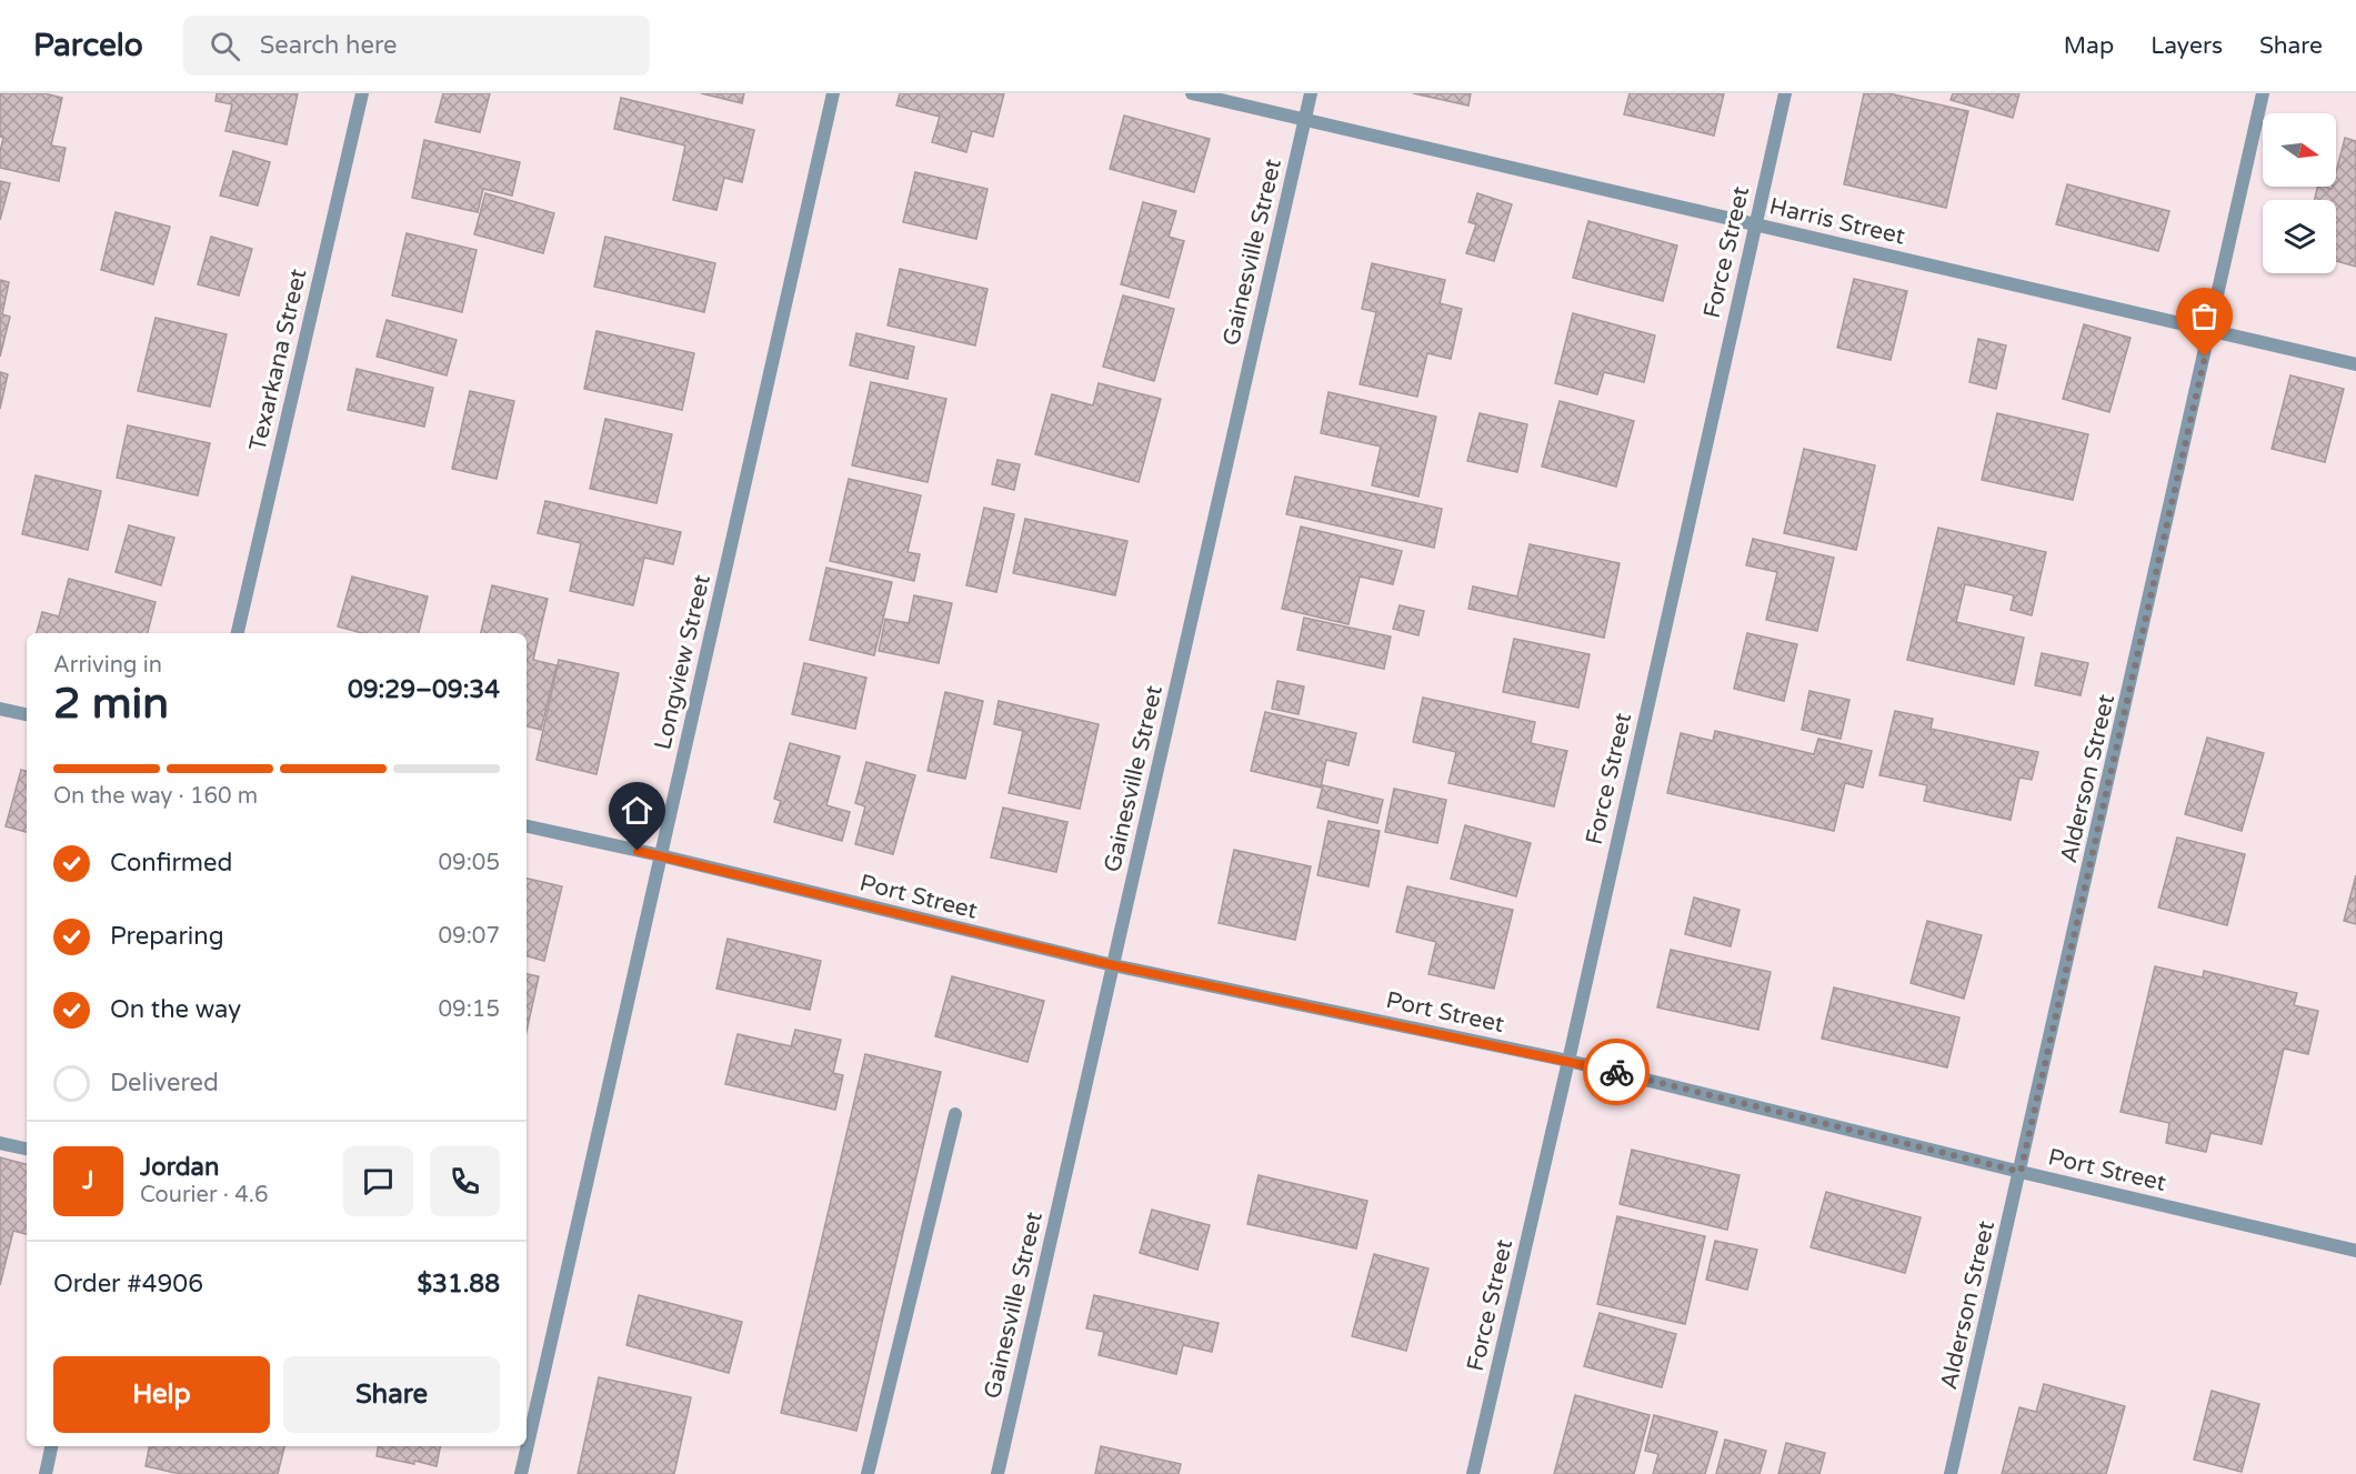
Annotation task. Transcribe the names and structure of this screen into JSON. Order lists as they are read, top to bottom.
{
  "streets": {
    "street": [
      "Harris Street",
      "Gainesville Street",
      "Force Street",
      "Texarkana Street",
      "Longview Street",
      "Alderson Street",
      "Port Street"
    ]
  },
  "crossings": [
    ["Harris Street", "Gainesville Street"],
    ["Harris Street", "Force Street"],
    ["Harris Street", "Alderson Street"],
    ["Gainesville Street", "Port Street"],
    ["Force Street", "Port Street"],
    ["Longview Street", "Port Street"],
    ["Alderson Street", "Port Street"]
  ],
  "north": "right",
  "page": {
    "header": "Parcelo",
    "search": "Search here",
    "nav": ["Map", "Layers", "Share"],
    "heading": ["2 min", "Arriving in", "09:29–09:34"],
    "panel": [
      "Jordan",
      "Courier · 4.6",
      "Order #4906",
      "$31.88"
    ],
    "bar": "On the way · 160 m",
    "list": [
      ["Confirmed", "09:05"],
      ["Preparing", "09:07"],
      ["On the way", "09:15"],
      "Delivered"
    ],
    "round": "J",
    "buttons": ["Help", "Share"]
  }
}
